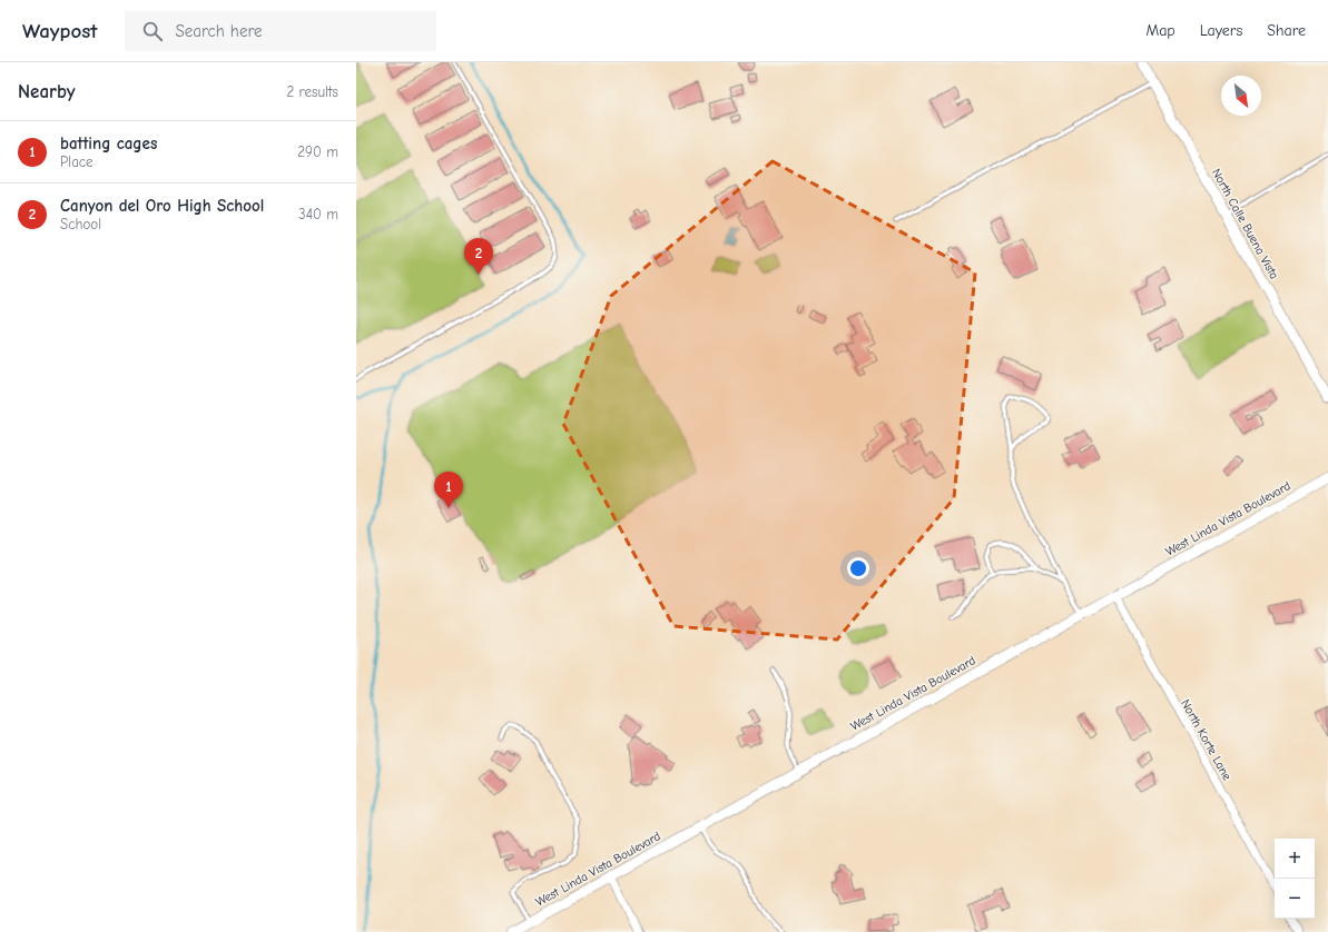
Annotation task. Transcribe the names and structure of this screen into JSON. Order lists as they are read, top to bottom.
{
  "streets": {
    "street": ["North Calle Buena Vista", "West Linda Vista Boulevard", "North Korte Lane"]
  },
  "crossings": [
    ["West Linda Vista Boulevard", "North Korte Lane"]
  ],
  "north": "bottom right",
  "page": {
    "header": "Waypost",
    "search": "Search here",
    "nav": ["Map", "Layers", "Share"],
    "heading": ["Nearby", "2 results"],
    "list": [
      {
        "mark": "1",
        "name": "batting cages",
        "note": "Place",
        "value": "290 m"
      },
      {
        "mark": "2",
        "name": "Canyon del Oro High School",
        "note": "School",
        "value": "340 m"
      }
    ],
    "pins": ["2", "1"],
    "map_buttons": ["+", "−"]
  }
}
